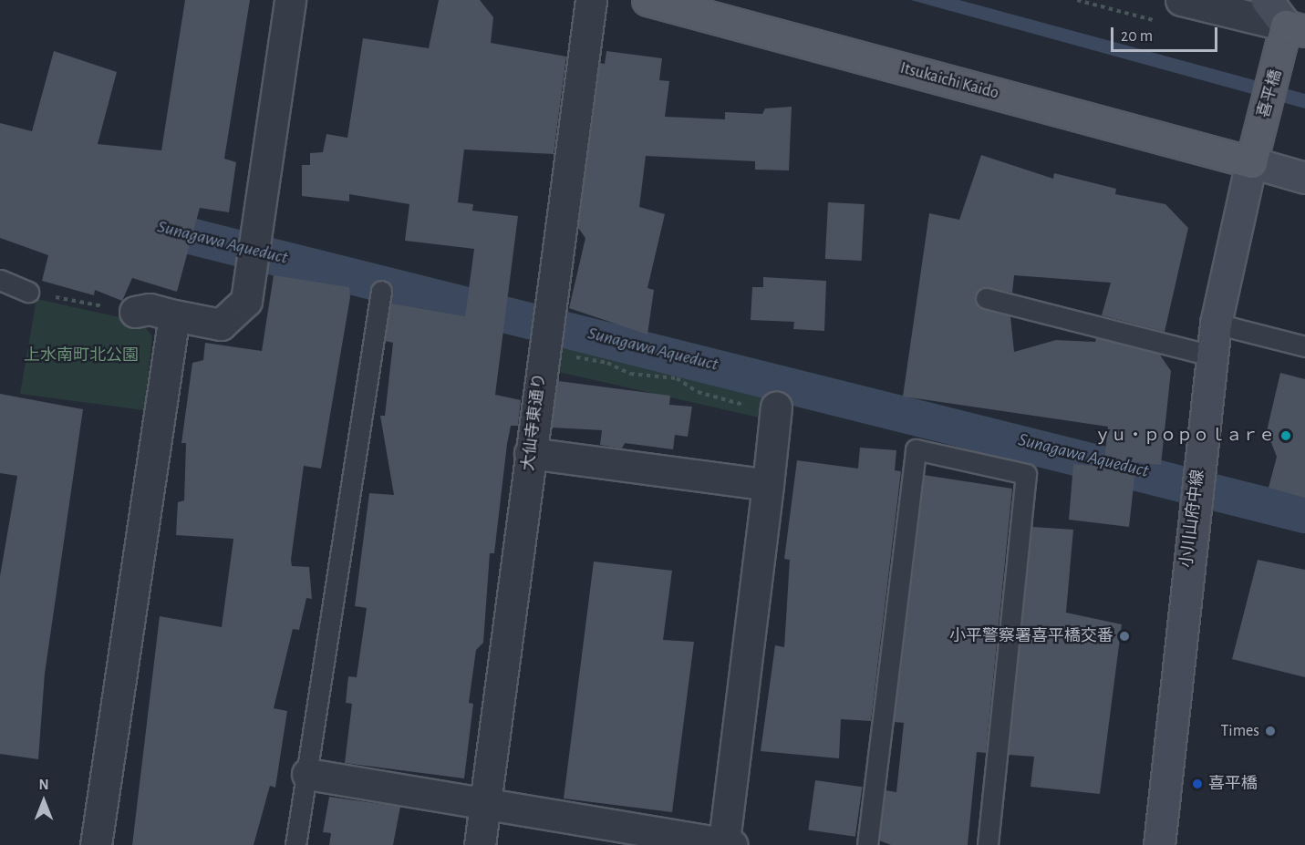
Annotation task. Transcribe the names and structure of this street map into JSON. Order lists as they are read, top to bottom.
{
  "streets": {
    "main road": ["Itsukaichi Kaido", "喜平橋", "小川山府中線"],
    "street": ["大仙寺東通り"]
  },
  "crossings": [
    ["Itsukaichi Kaido", "喜平橋"],
    ["Itsukaichi Kaido", "小川山府中線"],
    ["喜平橋", "小川山府中線"]
  ],
  "water": ["Sunagawa Aqueduct"],
  "parks": ["上水南町北公園"],
  "places": [
    "ｙｕ・ｐｏｐｏｌａｒｅ",
    "小平警察署喜平橋交番",
    "Times",
    "喜平橋"
  ],
  "scale_bar": "20 m",
  "north": "top"
}
